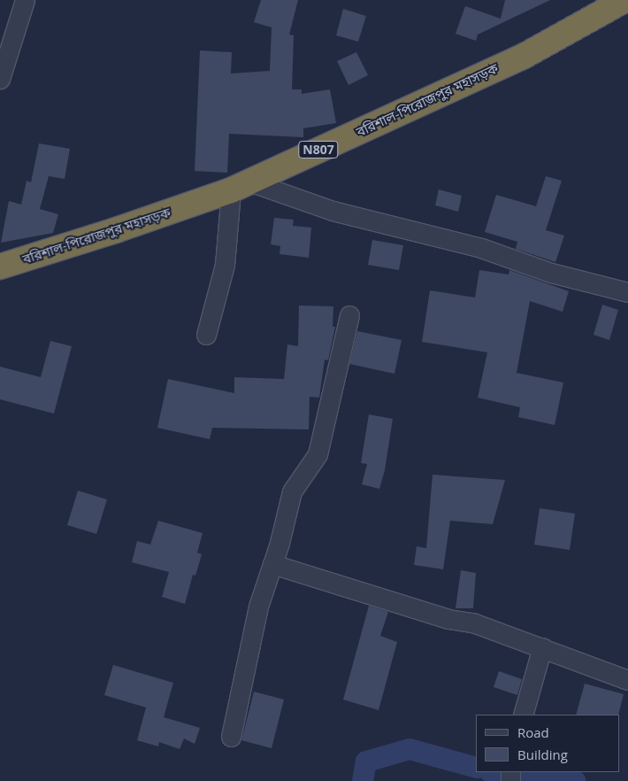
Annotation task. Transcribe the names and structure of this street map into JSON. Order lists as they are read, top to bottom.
{
  "streets": {
    "highway": ["বরিশাল-পিরোজপুর মহাসড়ক", "N807"]
  },
  "legend": ["Road", "Building"]
}
